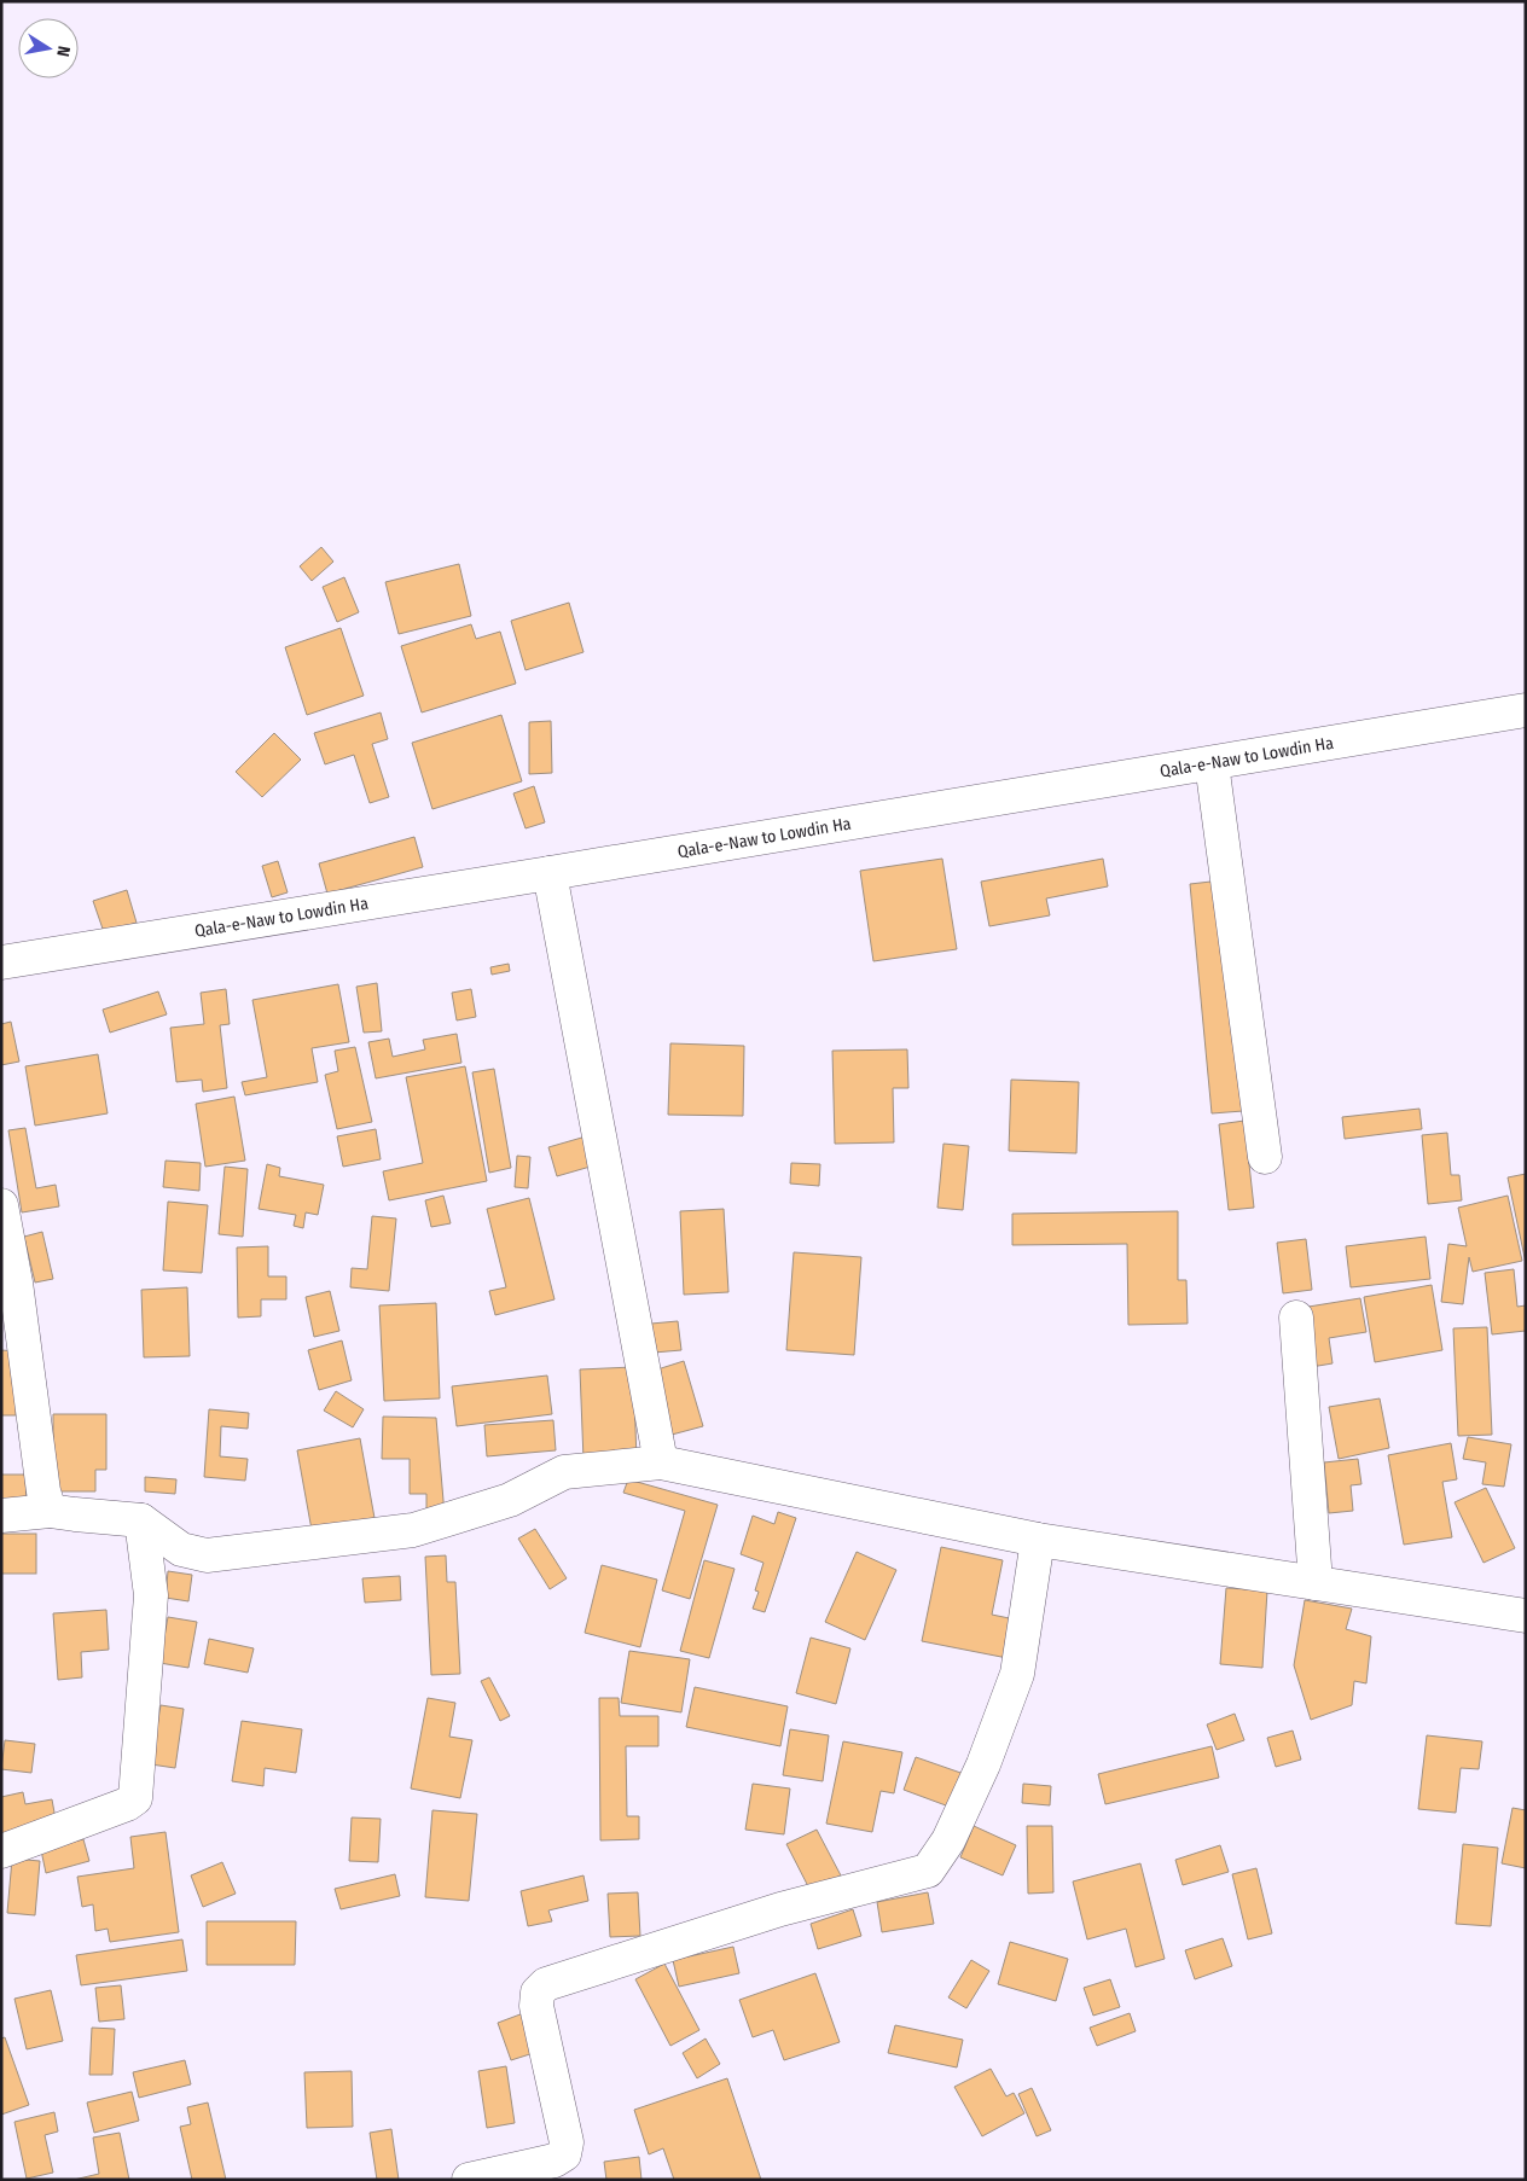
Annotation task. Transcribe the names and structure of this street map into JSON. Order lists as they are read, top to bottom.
{
  "streets": {
    "street": ["Qala-e-Naw to Lowdin Ha"]
  },
  "north": "right"
}
